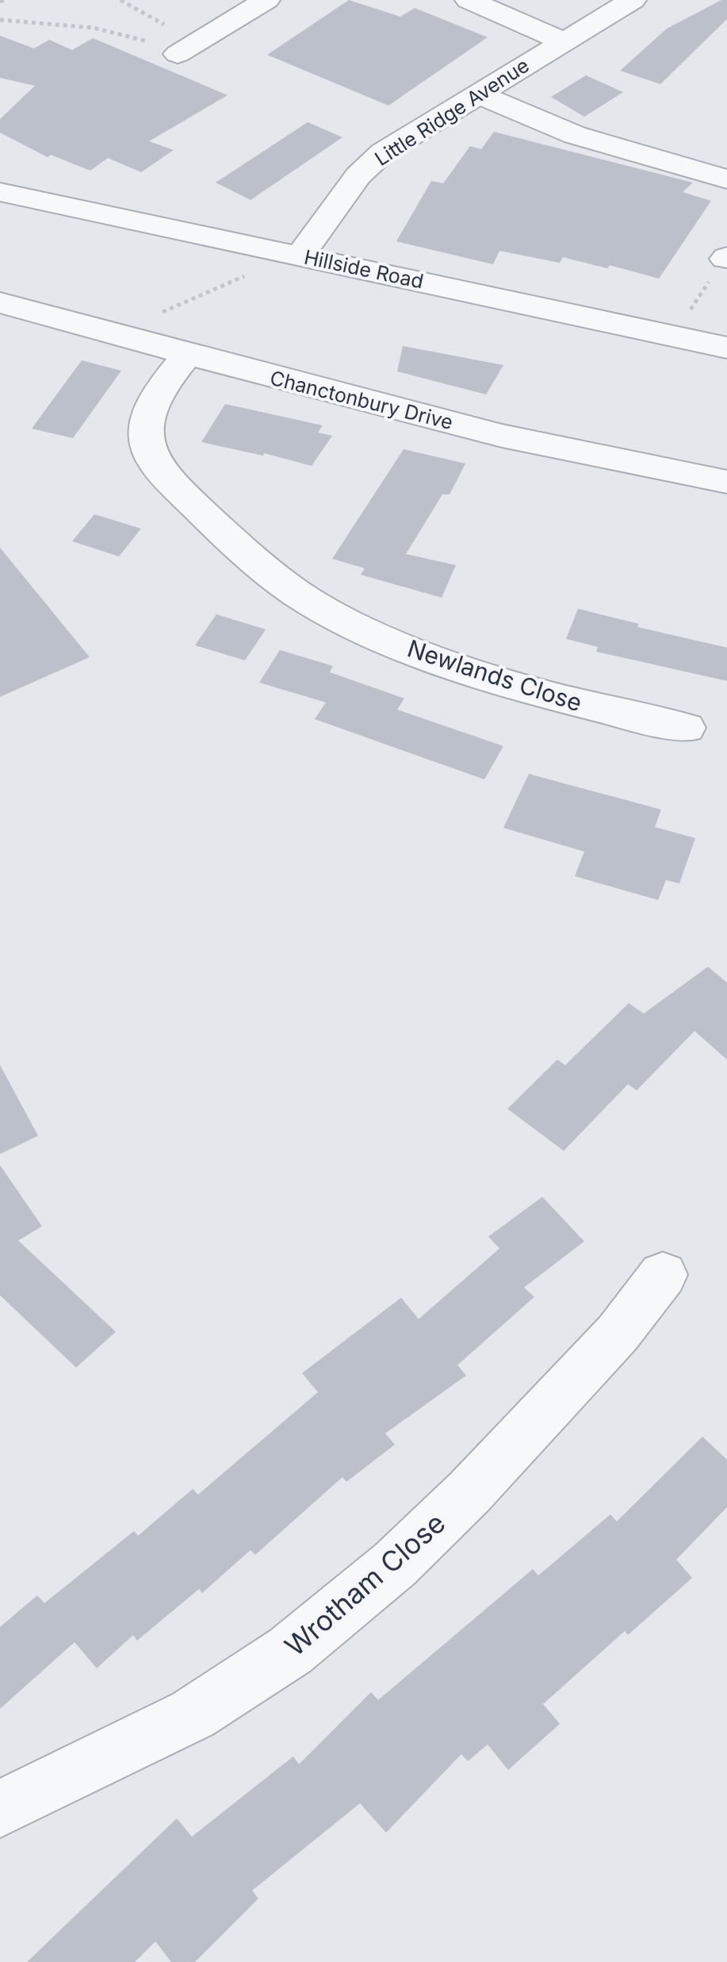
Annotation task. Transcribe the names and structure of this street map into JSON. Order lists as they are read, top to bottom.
{
  "streets": {
    "street": [
      "Little Ridge Avenue",
      "Hillside Road",
      "Chanctonbury Drive",
      "Newlands Close",
      "Wrotham Close"
    ]
  },
  "crossings": [
    ["Little Ridge Avenue", "Hillside Road"],
    ["Chanctonbury Drive", "Newlands Close"]
  ]
}
